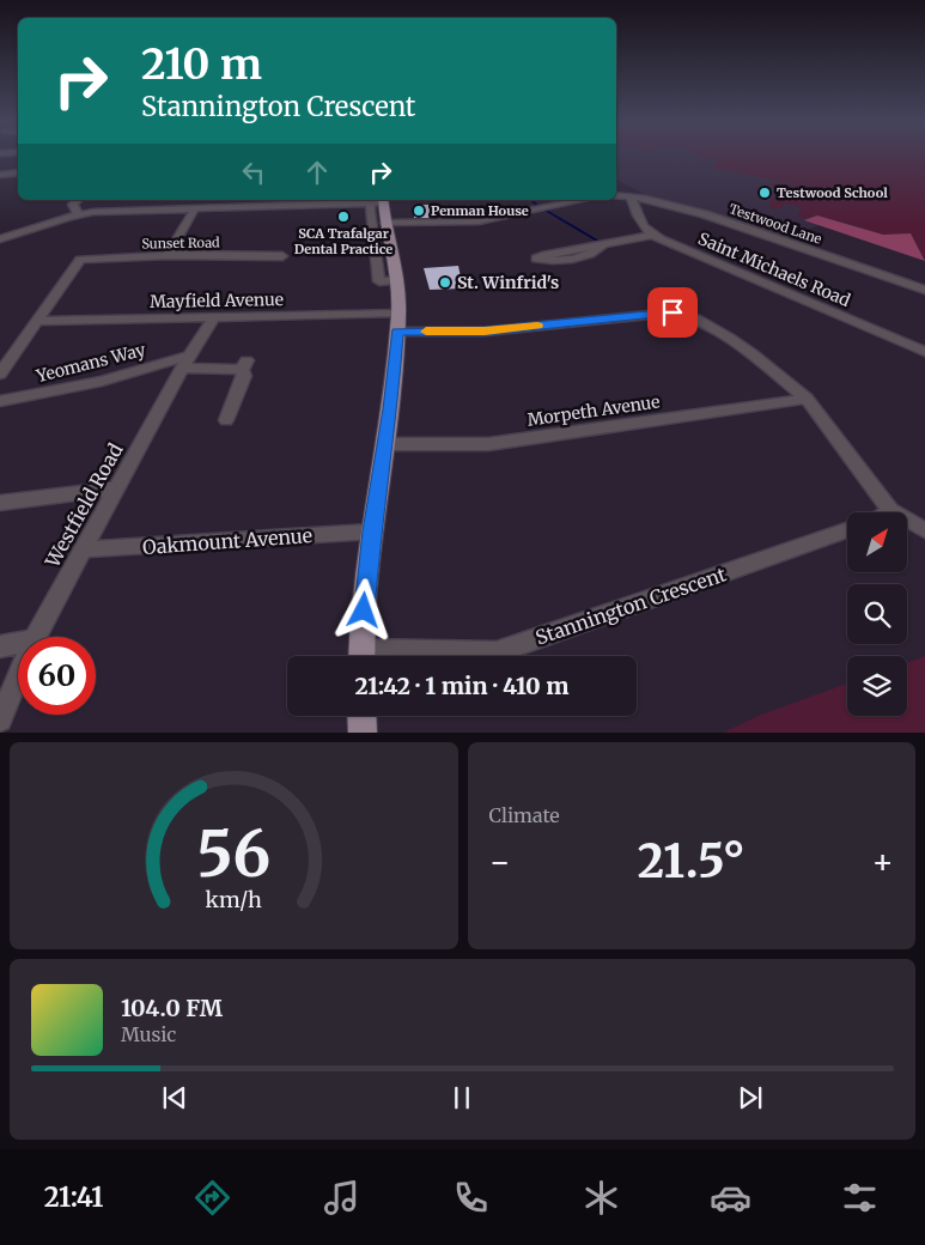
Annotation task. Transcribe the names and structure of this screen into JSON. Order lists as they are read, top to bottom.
{
  "streets": {
    "street": [
      "Testwood Lane",
      "Sunset Road",
      "Saint Michaels Road",
      "Mayfield Avenue",
      "Yeomans Way",
      "Morpeth Avenue",
      "Westfield Road",
      "Oakmount Avenue",
      "Stannington Crescent"
    ]
  },
  "crossings": [
    ["Testwood Lane", "Saint Michaels Road"],
    ["Sunset Road", "Mayfield Avenue"],
    ["Mayfield Avenue", "Westfield Road"],
    ["Yeomans Way", "Westfield Road"],
    ["Westfield Road", "Oakmount Avenue"]
  ],
  "places": [
    "Testwood School",
    "Penman House",
    "SCA Trafalgar Dental Practice",
    "St. Winfrid's"
  ],
  "north": "top right",
  "page": {
    "turn": ["210 m", "Stannington Crescent"],
    "limit": "60",
    "trip": "21:42 · 1 min · 410 m",
    "tile": "Climate",
    "heat": ["−", "21.5°", "+"],
    "song": ["104.0 FM", "Music"],
    "tabs": "21:41",
    "gauge": ["56", "km/h"]
  }
}
